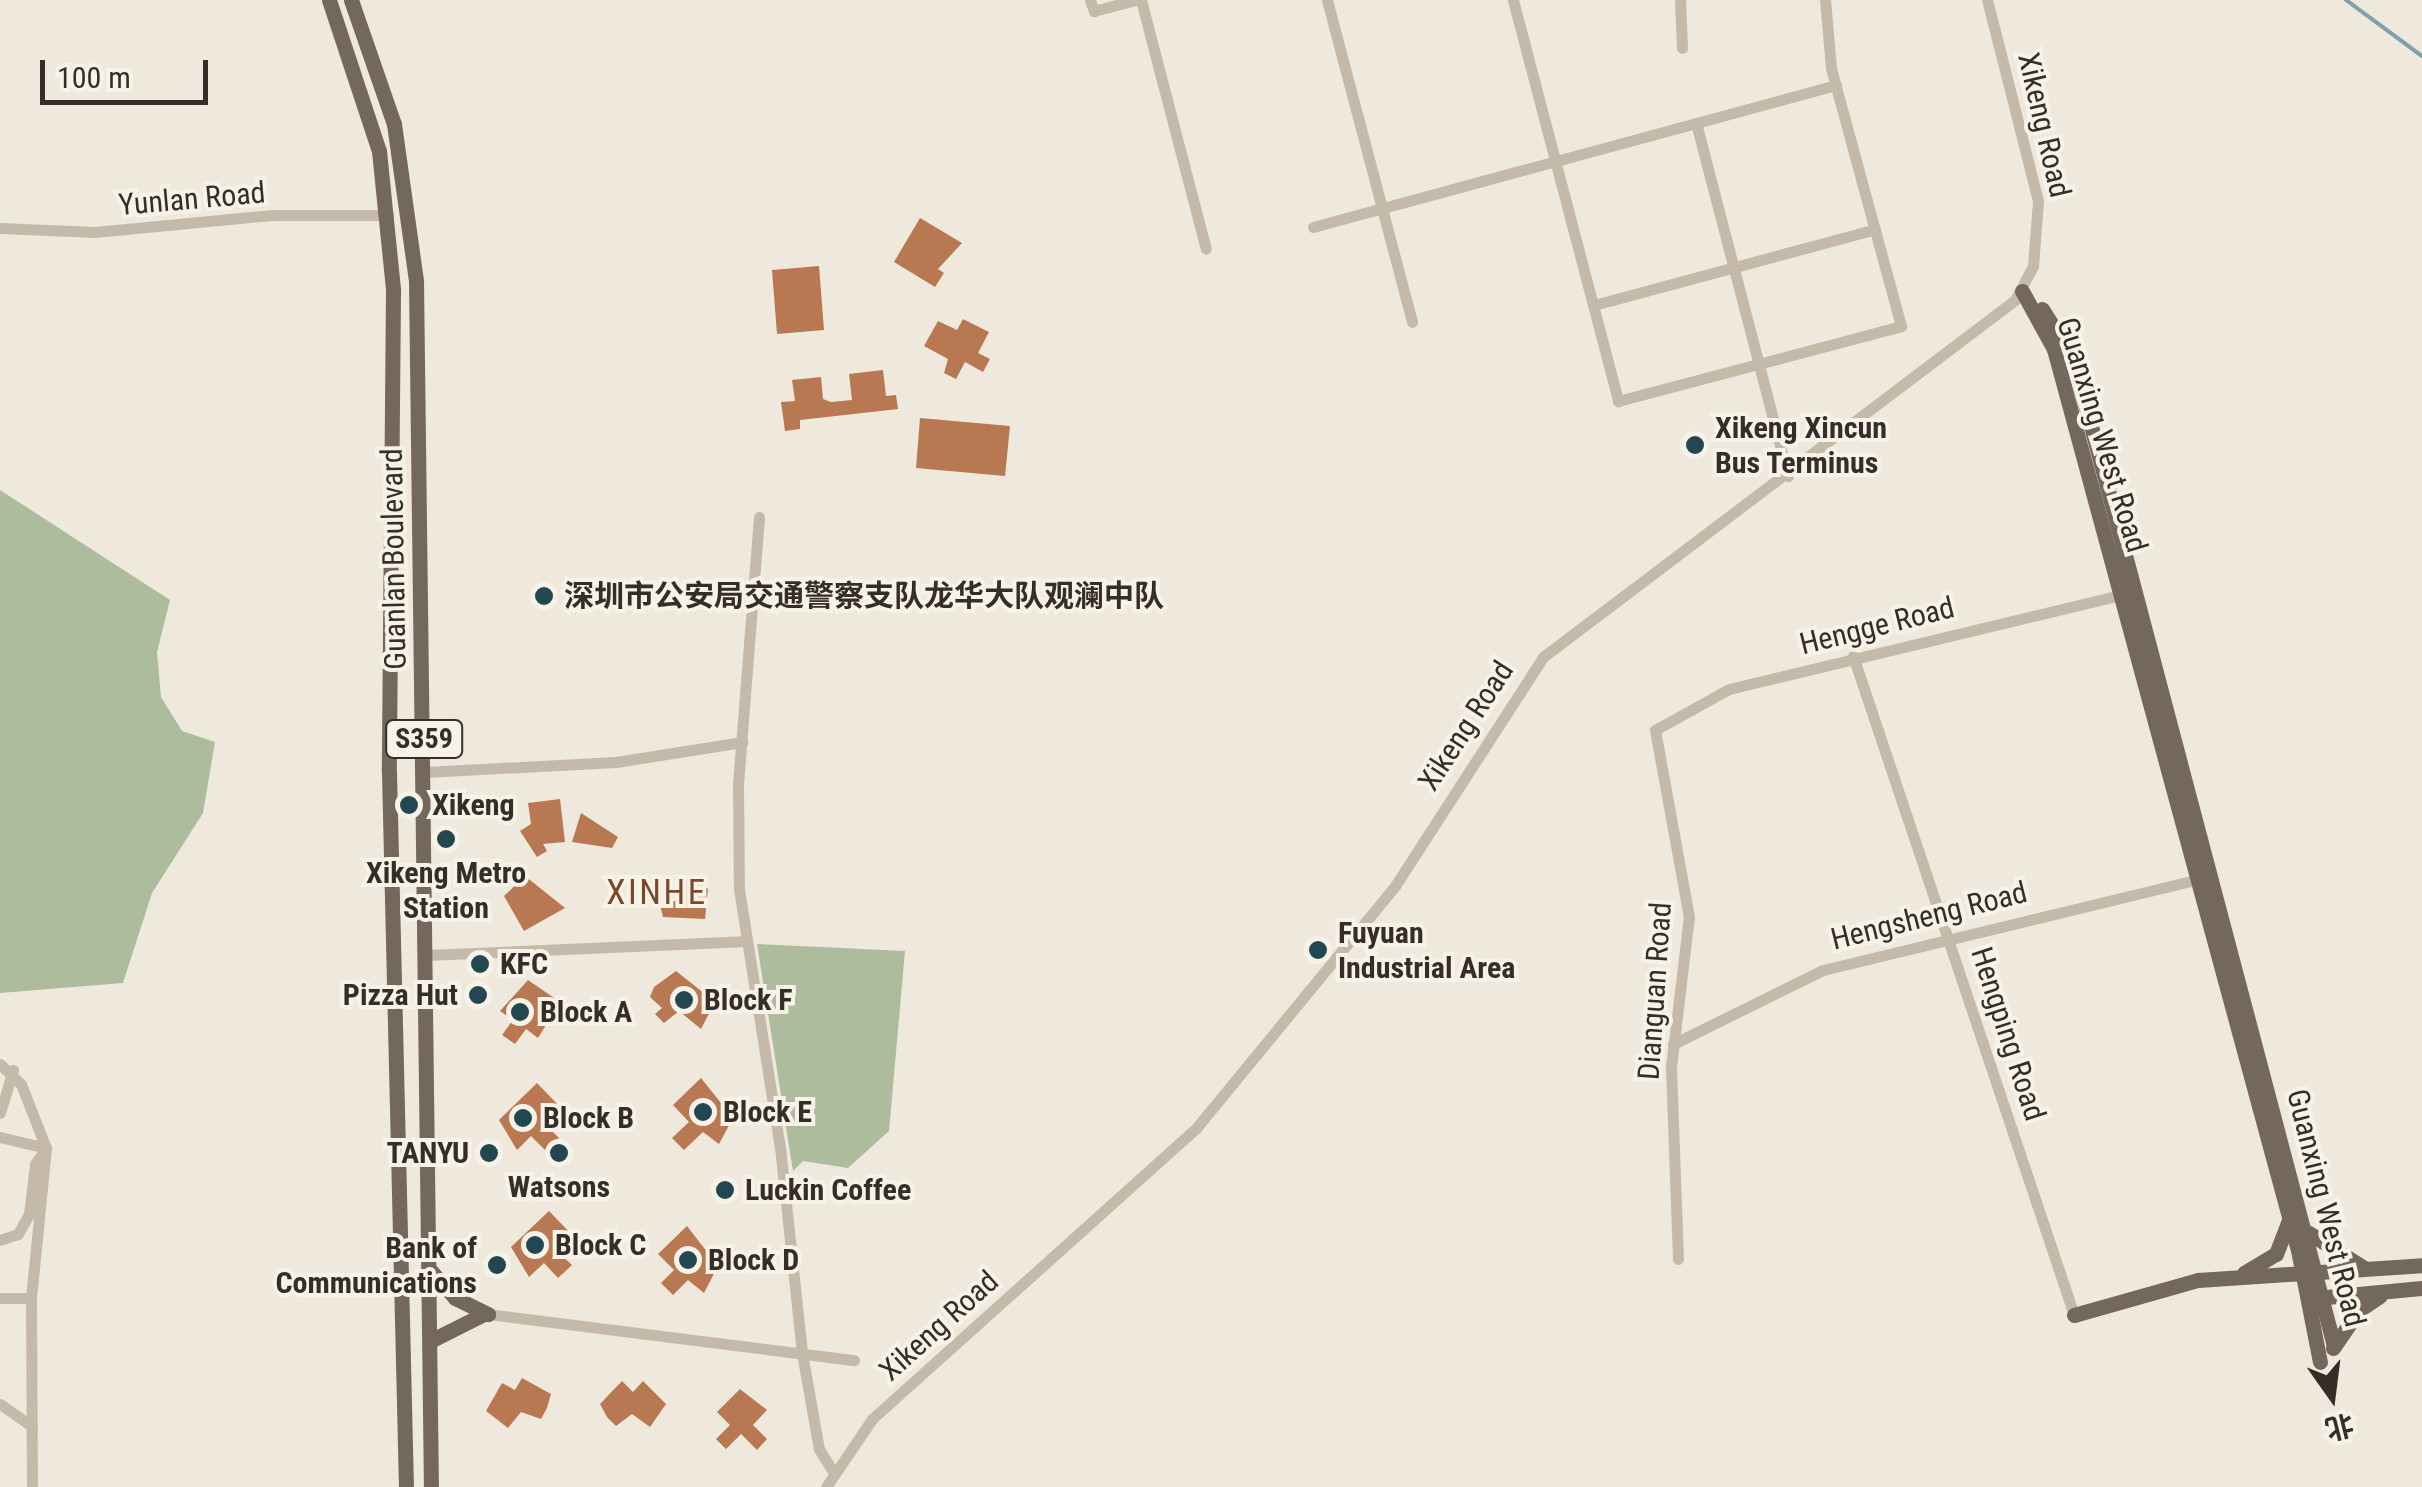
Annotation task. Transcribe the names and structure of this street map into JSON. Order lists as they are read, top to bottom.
{
  "streets": {
    "main road": ["Guanxing West Road", "Guanlan Boulevard", "S359"],
    "street": [
      "Xikeng Road",
      "Yunlan Road",
      "Hengge Road",
      "Hengsheng Road",
      "Dianguan Road",
      "Hengping Road"
    ]
  },
  "crossings": [
    ["Xikeng Road", "Guanxing West Road"],
    ["Yunlan Road", "Guanlan Boulevard"],
    ["Guanxing West Road", "Hengge Road"],
    ["Guanxing West Road", "Hengsheng Road"],
    ["Hengge Road", "Dianguan Road"],
    ["Hengge Road", "Hengping Road"],
    ["Hengsheng Road", "Dianguan Road"],
    ["Hengsheng Road", "Hengping Road"]
  ],
  "districts": ["XINHE"],
  "places": [
    "Xikeng Xincun Bus Terminus",
    "深圳市公安局交通警察支队龙华大队观澜中队",
    "Xikeng",
    "Xikeng Metro Station",
    "Fuyuan Industrial Area",
    "KFC",
    "Pizza Hut",
    "Block F",
    "Block A",
    "Block E",
    "Block B",
    "TANYU",
    "Watsons",
    "Luckin Coffee",
    "Block C",
    "Block D",
    "Bank of Communications"
  ],
  "scale_bar": "100 m",
  "north": "bottom"
}
